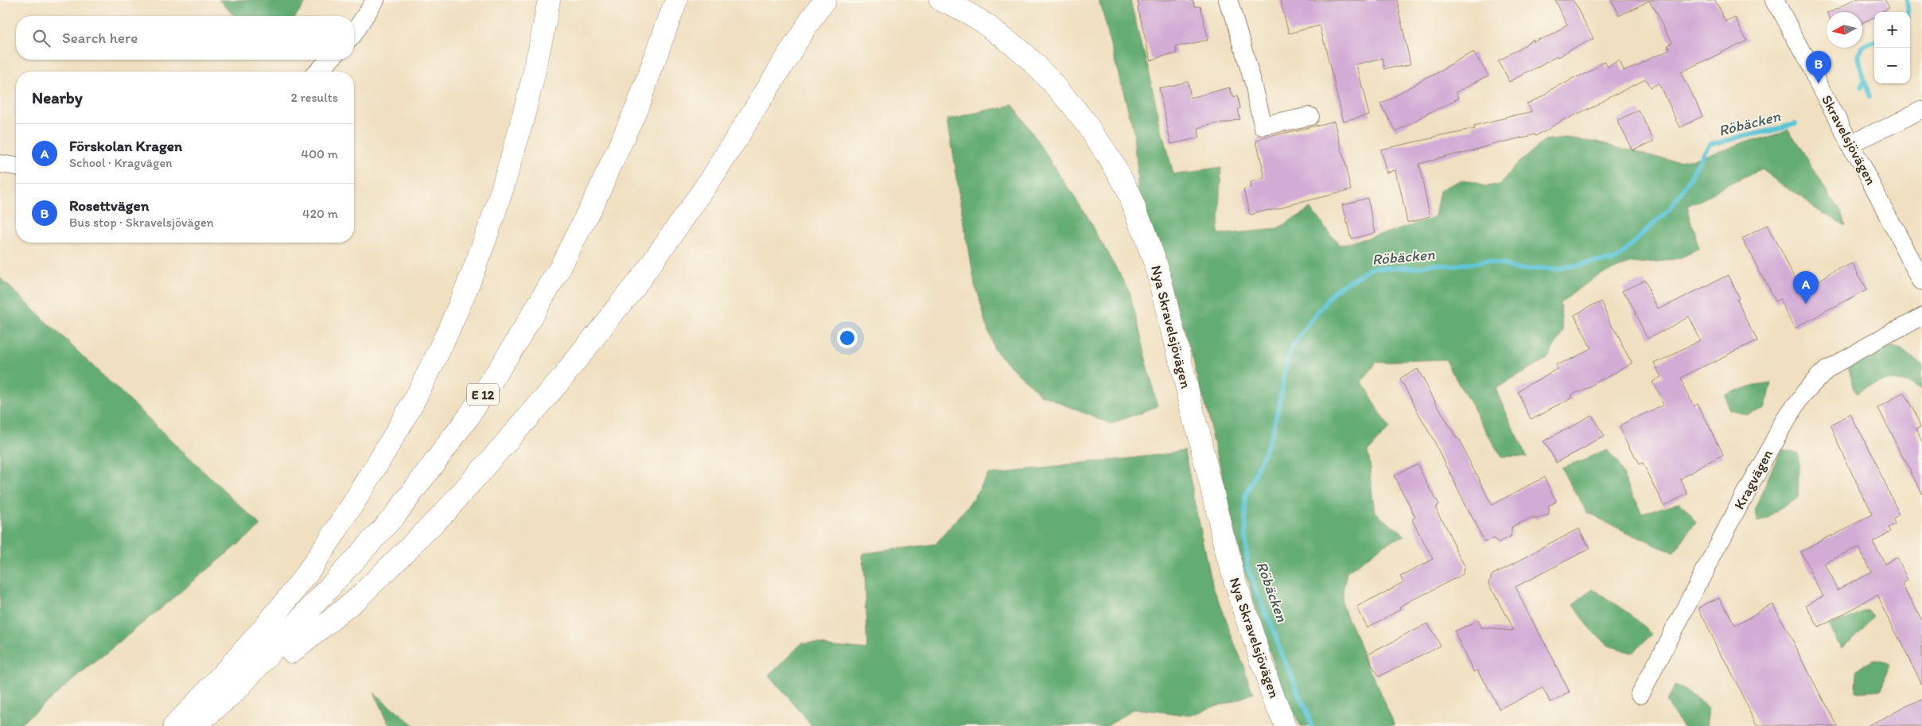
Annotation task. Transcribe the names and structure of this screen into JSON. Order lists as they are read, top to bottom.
{
  "streets": {
    "main road": ["Nya Skravelsjövägen", "E 12"],
    "street": ["Skravelsjövägen", "Kragvägen"]
  },
  "water": ["Röbäcken"],
  "north": "left",
  "page": {
    "map_buttons": ["+", "−"],
    "search": "Search here",
    "pins": ["B", "A"],
    "heading": ["Nearby", "2 results"],
    "list": [
      {
        "mark": "A",
        "name": "Förskolan Kragen",
        "note": "School · Kragvägen",
        "value": "400 m"
      },
      {
        "mark": "B",
        "name": "Rosettvägen",
        "note": "Bus stop · Skravelsjövägen",
        "value": "420 m"
      }
    ]
  }
}
